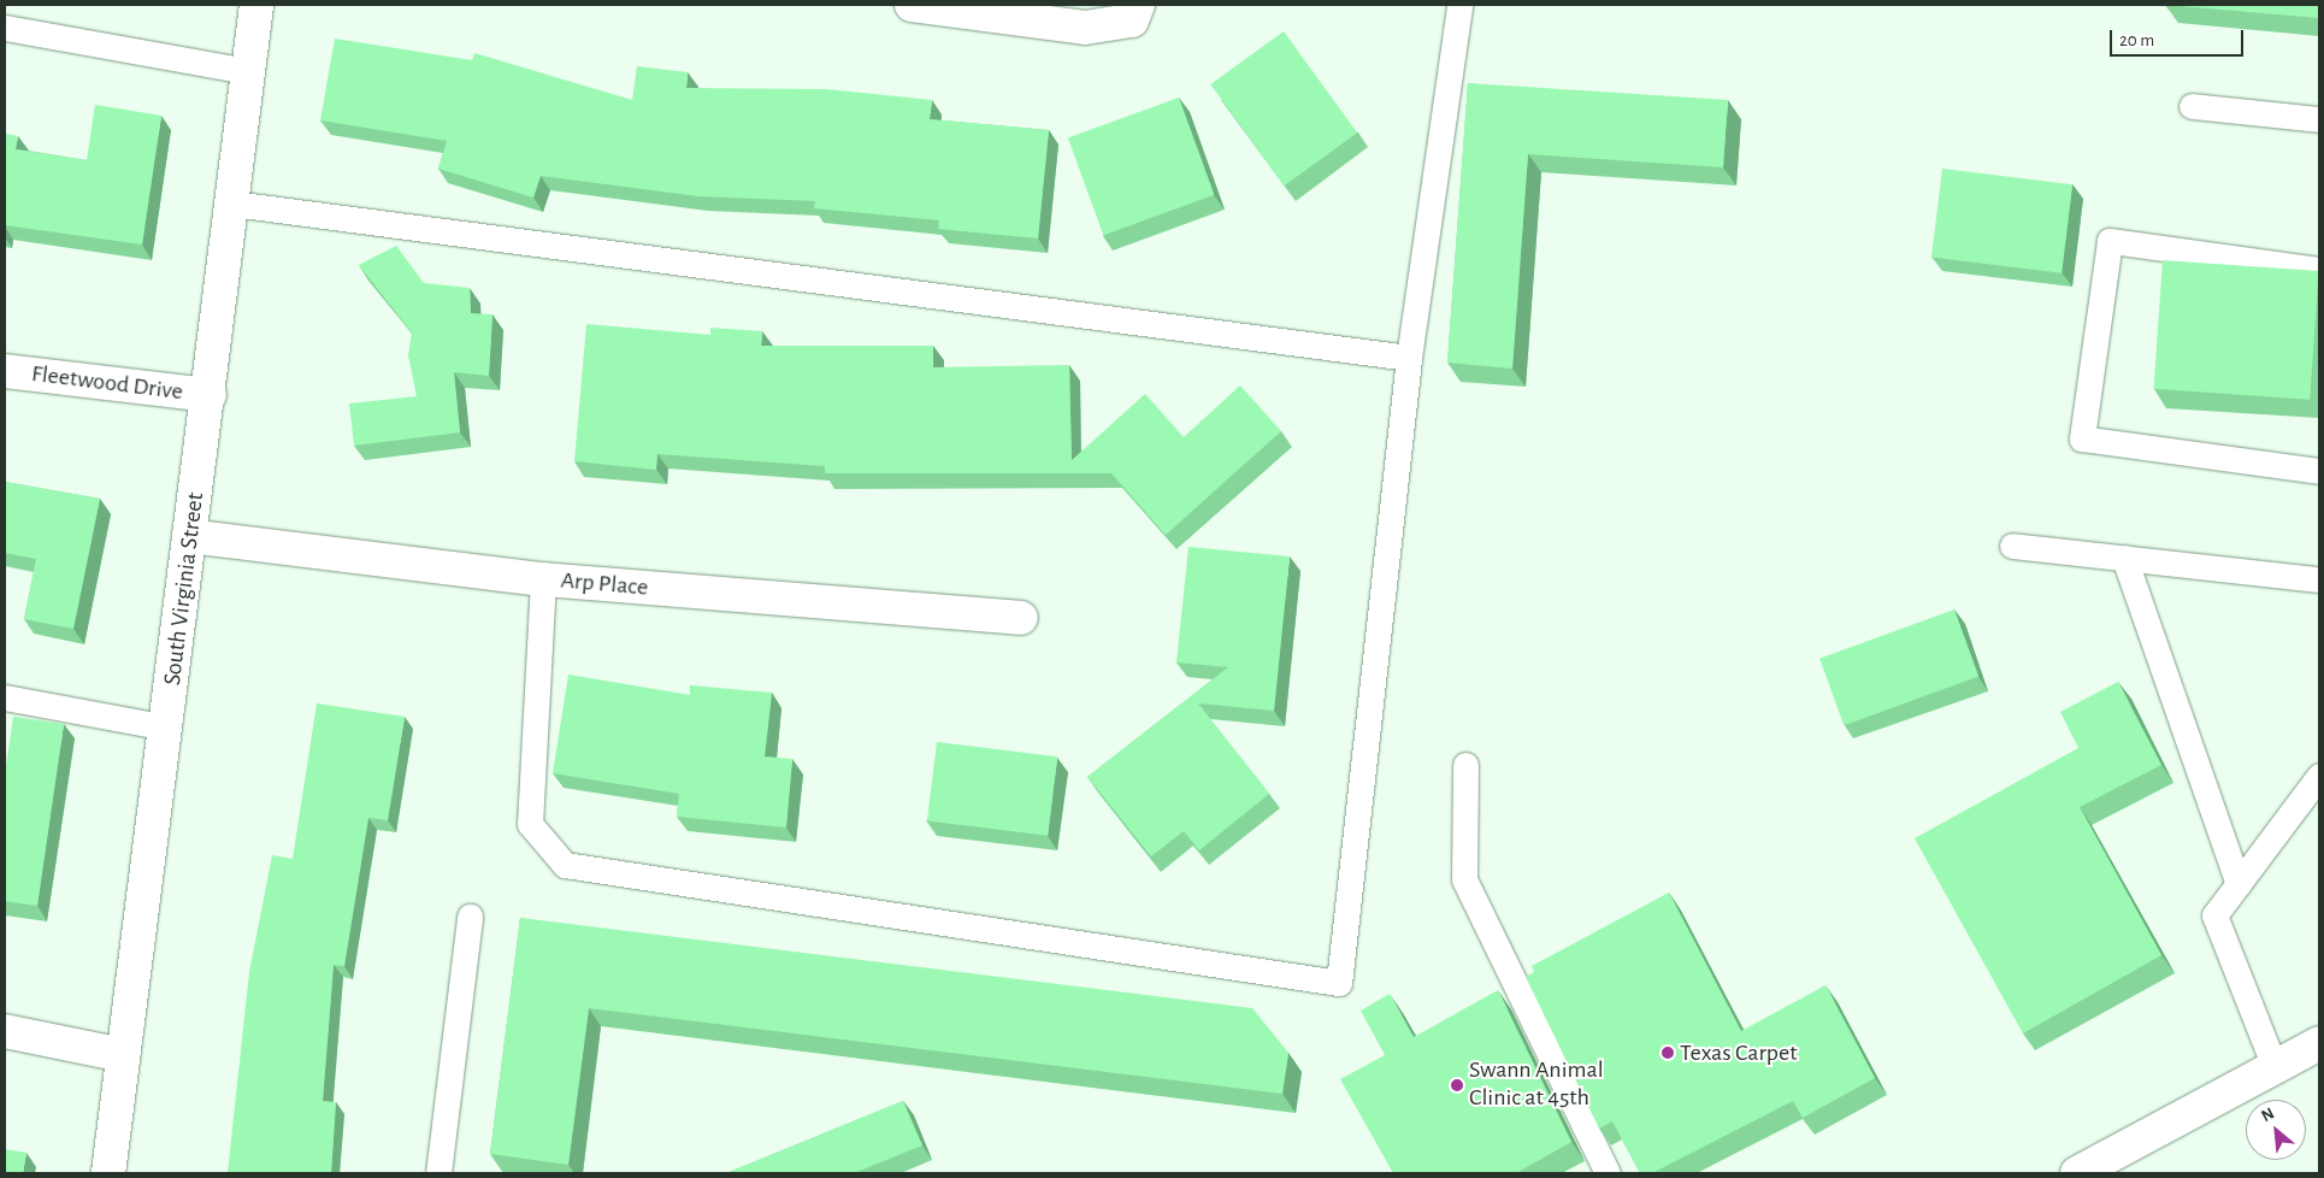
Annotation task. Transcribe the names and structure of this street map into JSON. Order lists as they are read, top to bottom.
{
  "streets": {
    "street": ["Fleetwood Drive", "Arp Place", "South Virginia Street"]
  },
  "crossings": [
    ["Fleetwood Drive", "South Virginia Street"],
    ["Arp Place", "South Virginia Street"]
  ],
  "places": ["Texas Carpet", "Swann Animal Clinic at 45th"],
  "scale_bar": "20 m",
  "north": "top left"
}
